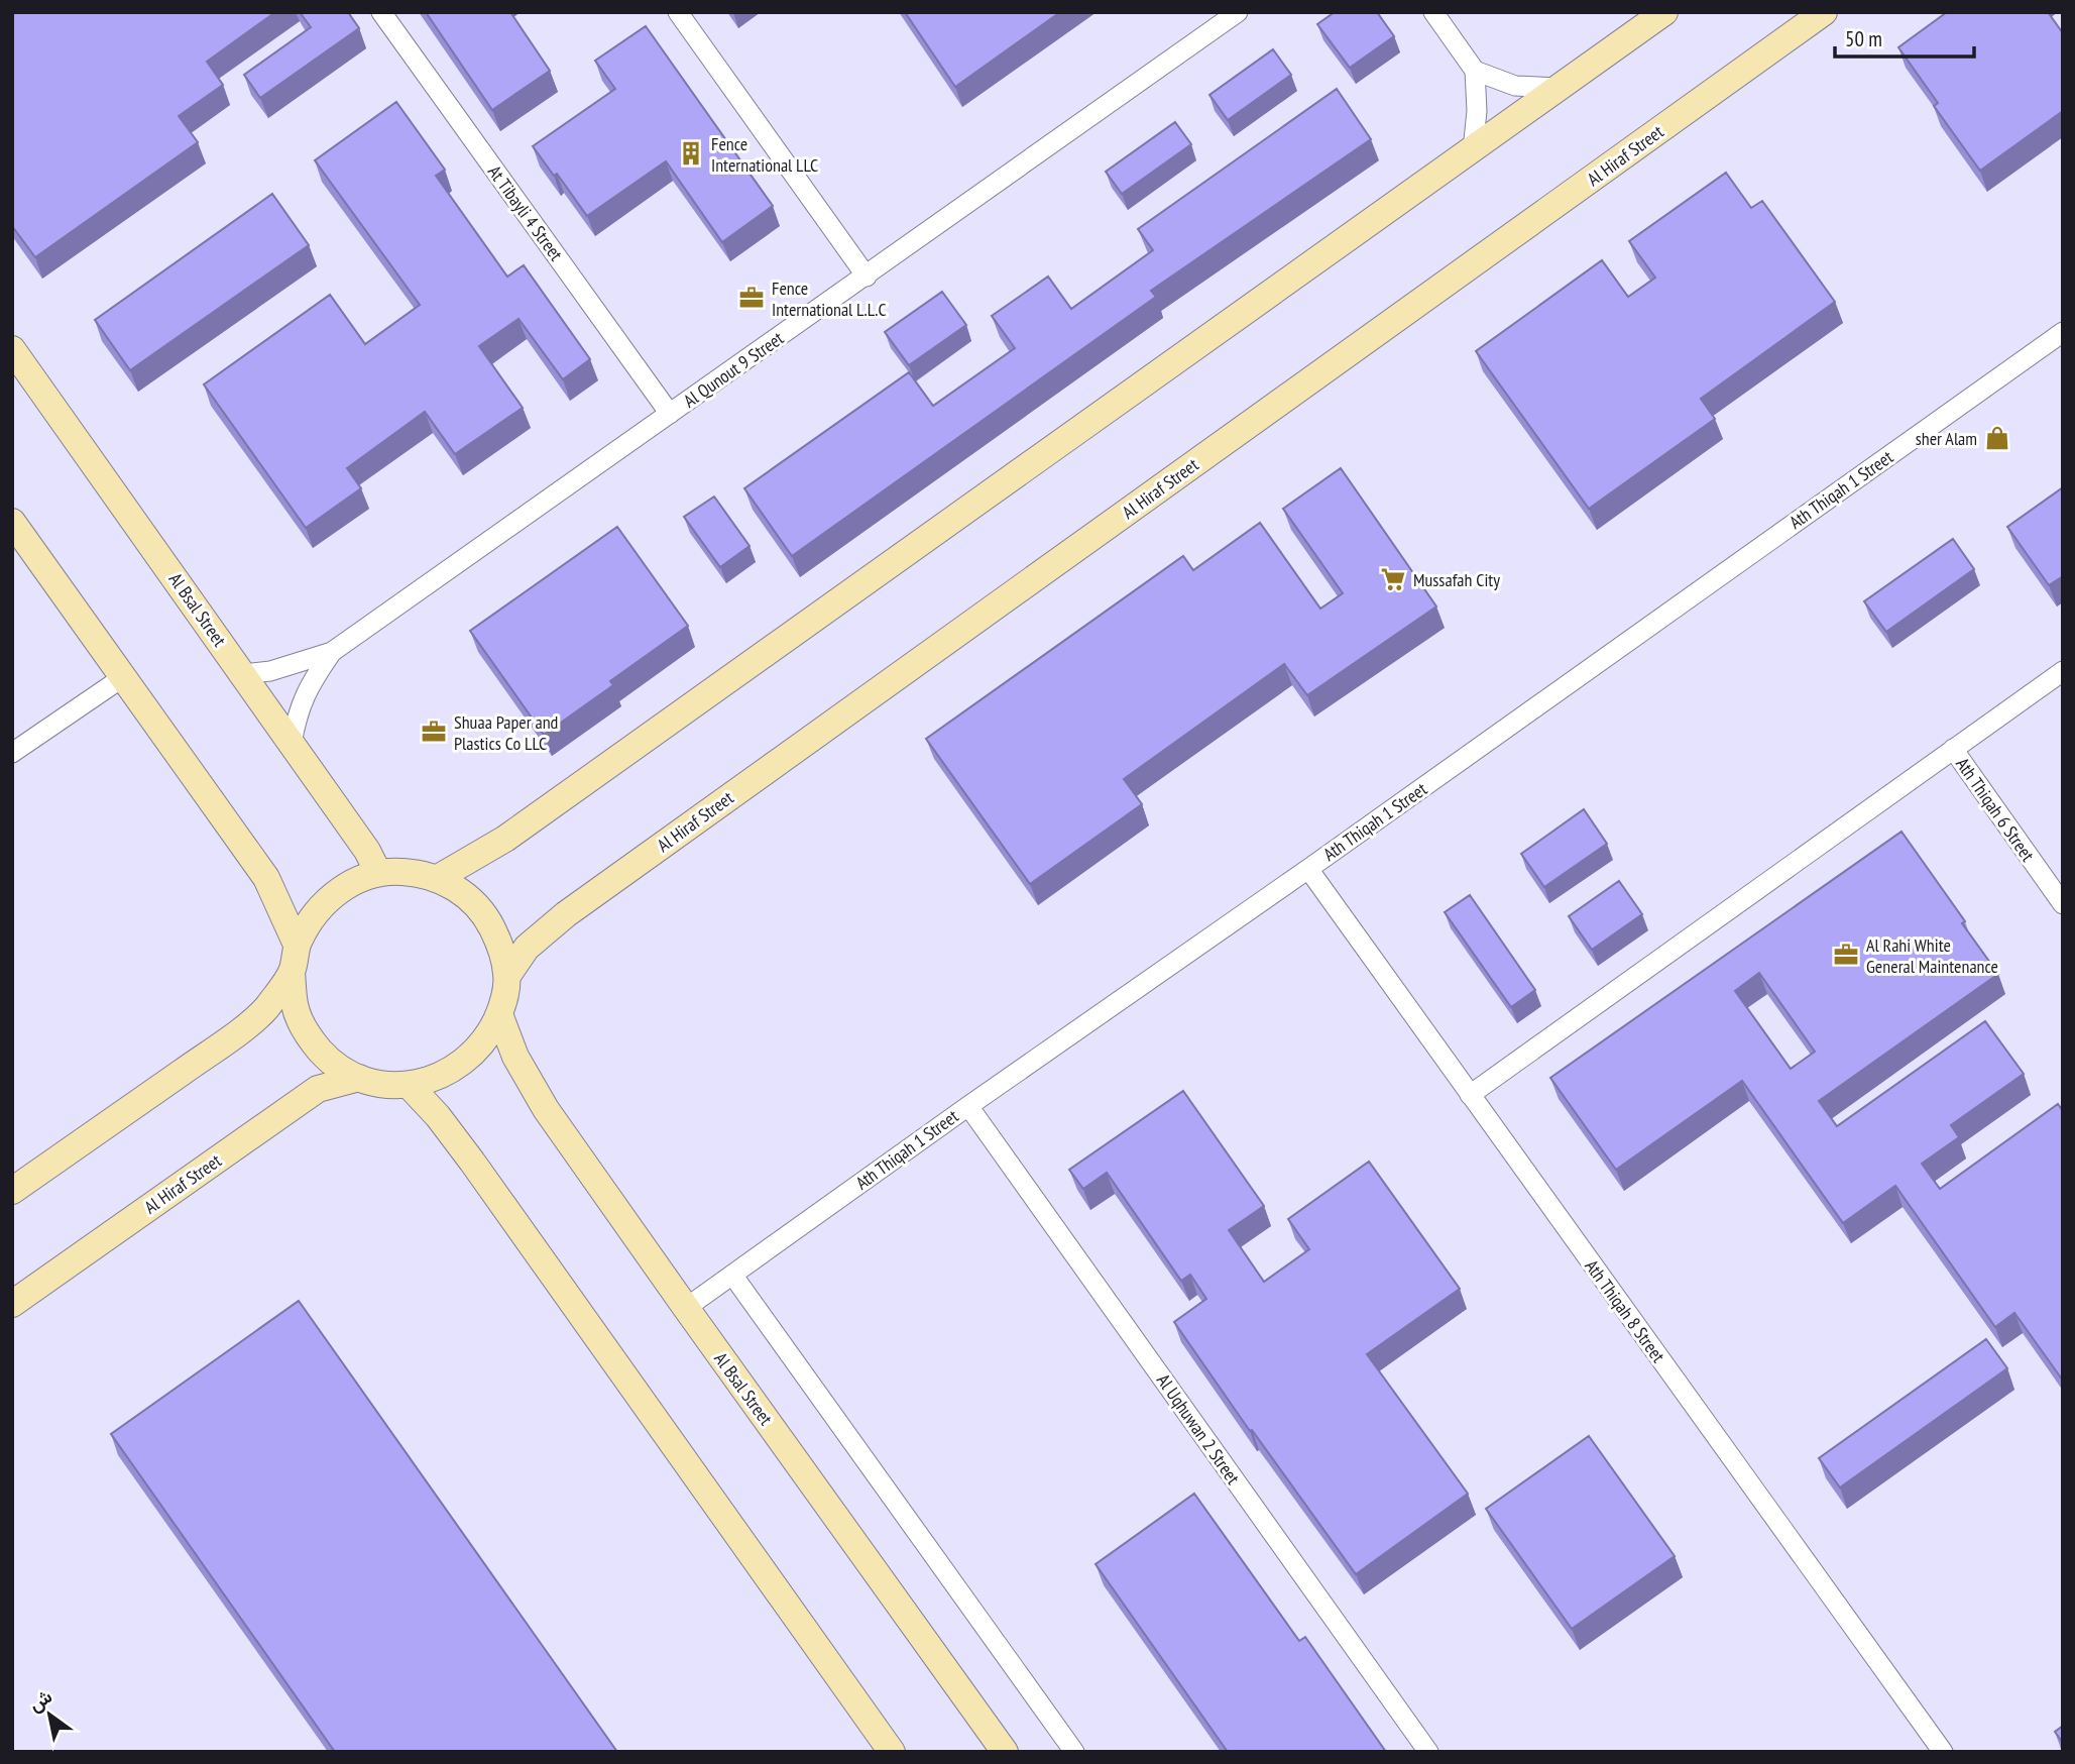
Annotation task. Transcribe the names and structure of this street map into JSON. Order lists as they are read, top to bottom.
{
  "streets": {
    "street": [
      "Al Hiraf Street",
      "At Tibayli 4 Street",
      "Al Qunout 9 Street",
      "Ath Thiqah 1 Street",
      "Al Bsal Street",
      "Ath Thiqah 6 Street",
      "Ath Thiqah 8 Street",
      "Al Uqhuwan 2 Street"
    ]
  },
  "crossings": [
    ["Al Hiraf Street", "Al Bsal Street"],
    ["At Tibayli 4 Street", "Al Qunout 9 Street"],
    ["Al Qunout 9 Street", "Al Bsal Street"],
    ["Ath Thiqah 1 Street", "Al Bsal Street"],
    ["Ath Thiqah 1 Street", "Ath Thiqah 8 Street"],
    ["Ath Thiqah 1 Street", "Al Uqhuwan 2 Street"]
  ],
  "places": {
    "building": ["Fence International LLC"],
    "office": ["Fence International L.L.C", "Shuaa Paper and Plastics Co LLC", "Al Rahi White General Maintenance"],
    "shop": ["sher Alam"],
    "supermarket": ["Mussafah City"]
  },
  "scale_bar": "50 m",
  "north": "top left"
}
